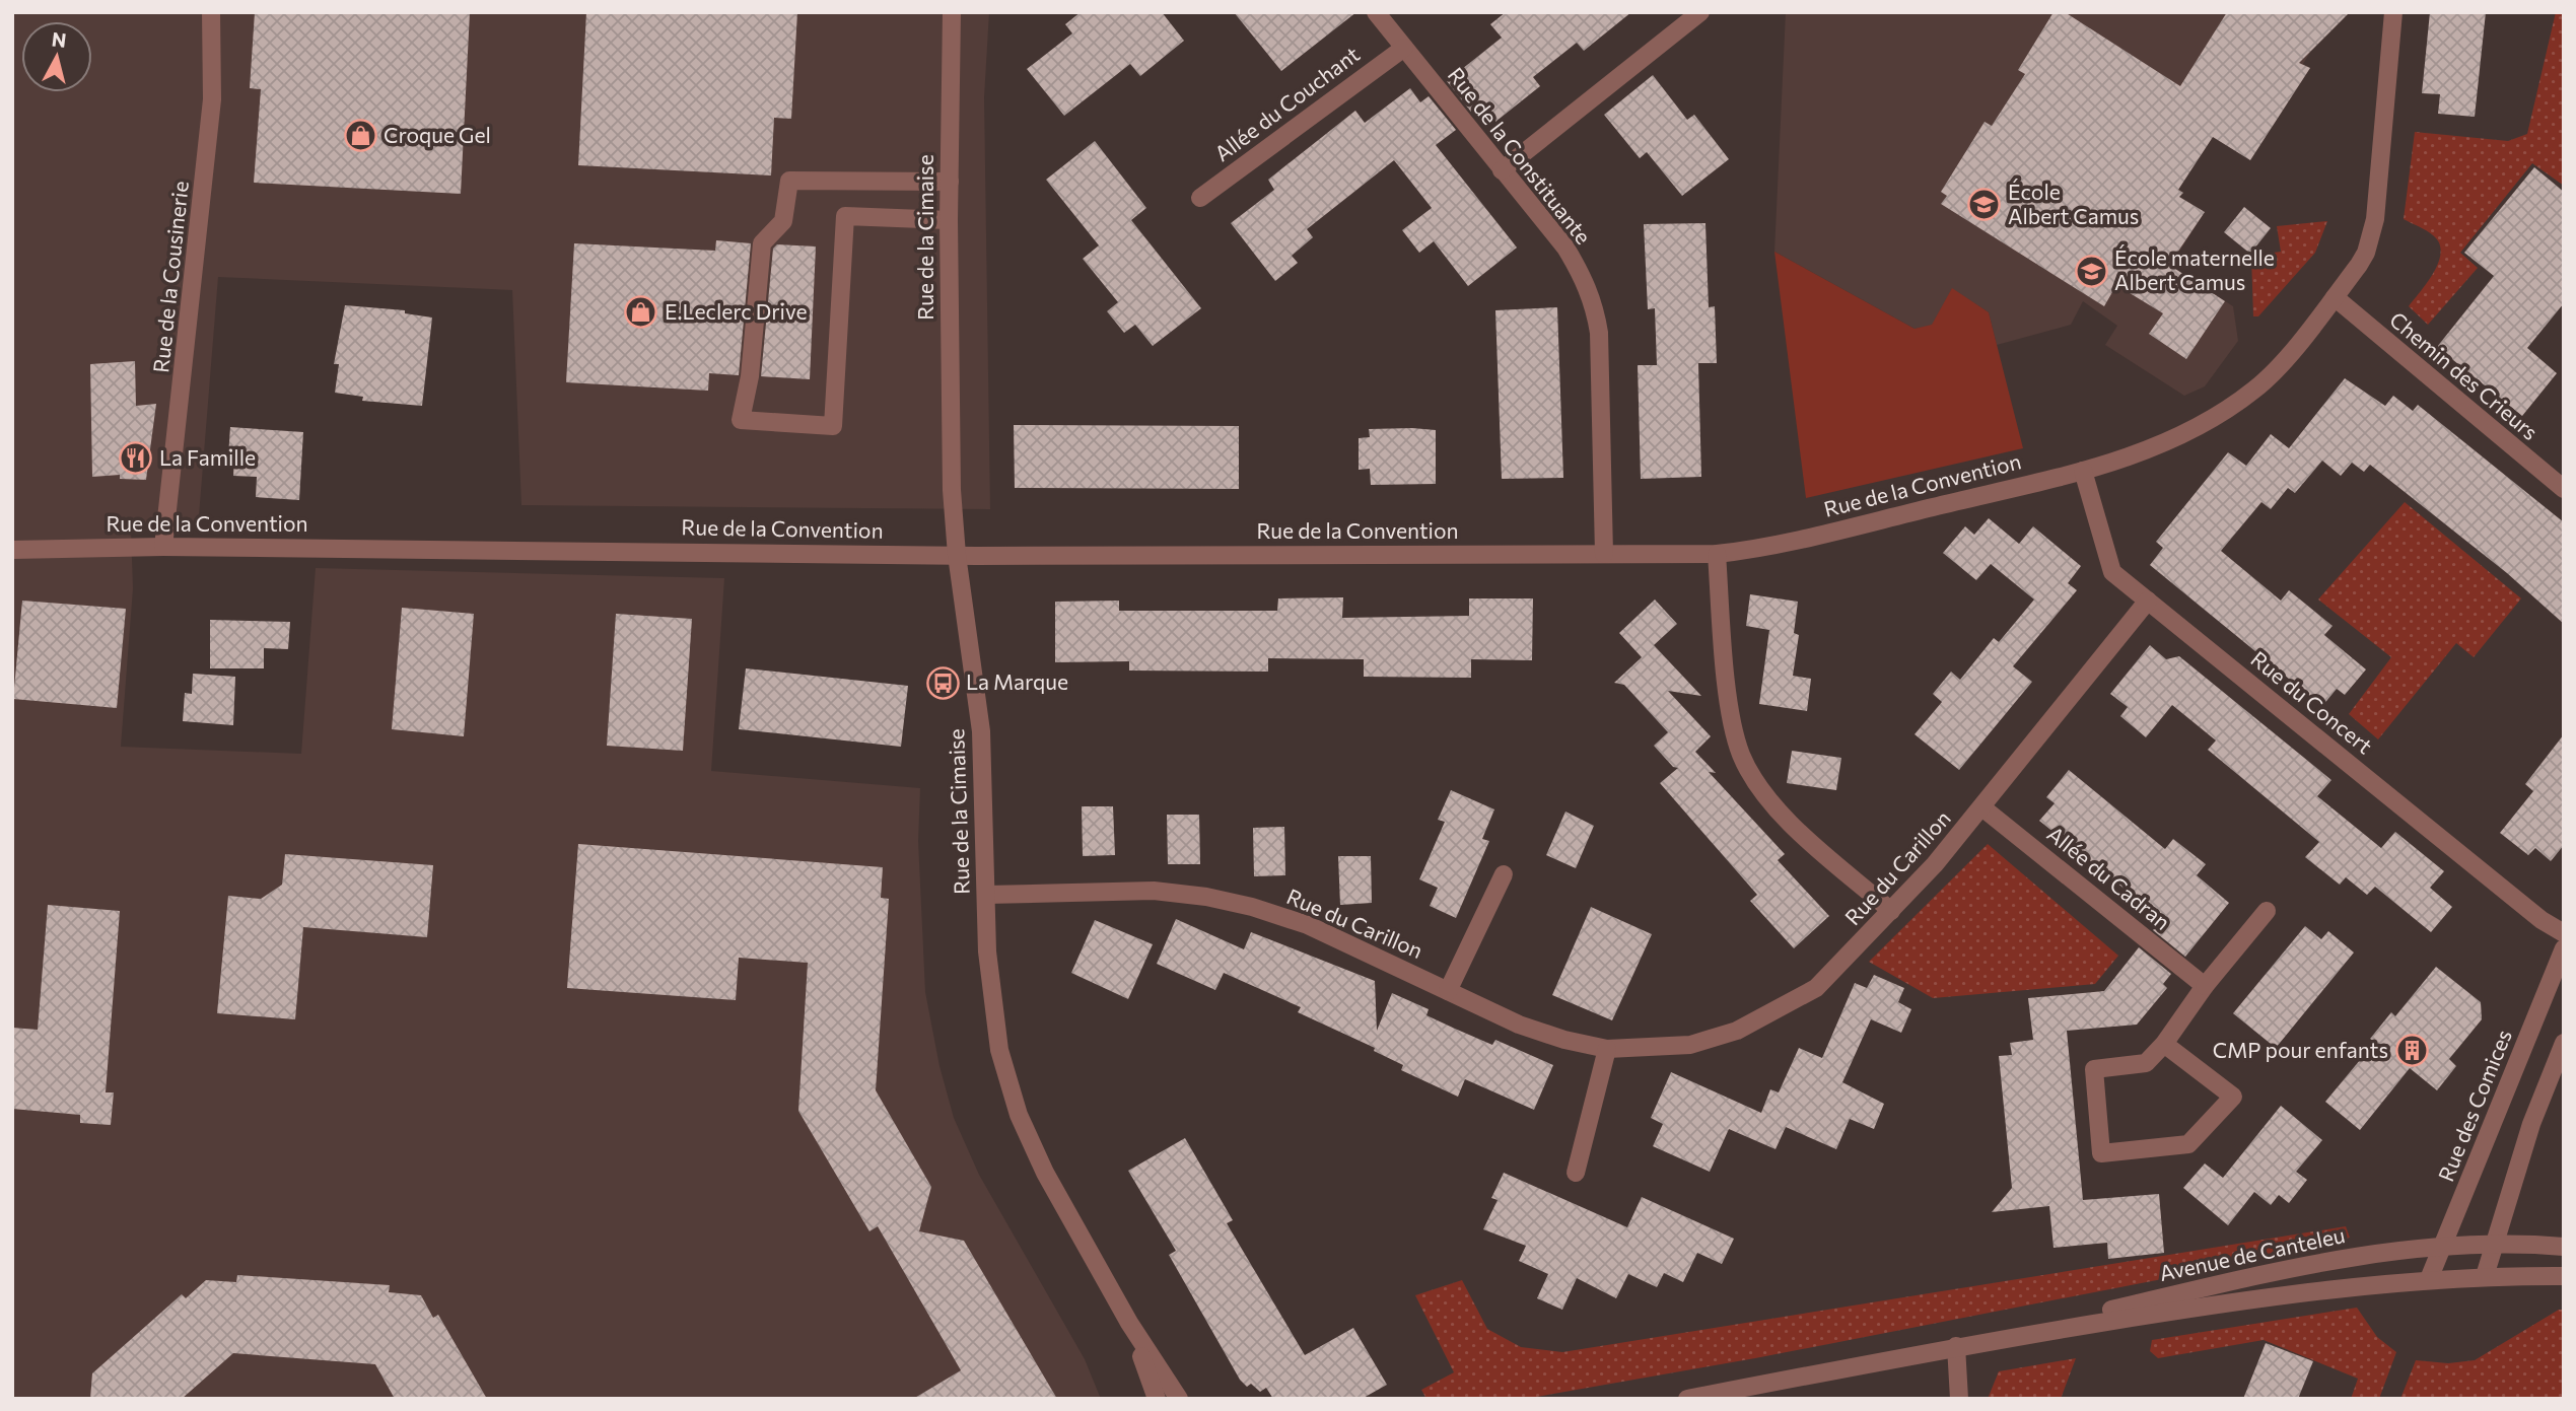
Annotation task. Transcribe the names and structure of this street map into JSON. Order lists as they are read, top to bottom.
{
  "streets": {
    "street": [
      "Allée du Couchant",
      "Rue de la Constituante",
      "Rue de la Cimaise",
      "Rue de la Cousinerie",
      "Chemin des Crieurs",
      "Rue de la Convention",
      "Rue du Concert",
      "Rue du Carillon",
      "Allée du Cadran",
      "Rue des Comices",
      "Avenue de Canteleu"
    ]
  },
  "crossings": [
    ["Allée du Couchant", "Rue de la Constituante"],
    ["Rue de la Constituante", "Rue de la Convention"],
    ["Rue de la Cimaise", "Rue de la Convention"],
    ["Rue de la Cimaise", "Rue du Carillon"],
    ["Rue de la Cousinerie", "Rue de la Convention"],
    ["Chemin des Crieurs", "Rue de la Convention"],
    ["Rue de la Convention", "Rue du Concert"],
    ["Rue du Concert", "Rue du Carillon"],
    ["Rue du Carillon", "Allée du Cadran"],
    ["Rue des Comices", "Avenue de Canteleu"]
  ],
  "places": {
    "shop": ["Croque Gel", "E.Leclerc Drive"],
    "school or university": ["École Albert Camus", "École maternelle Albert Camus"],
    "restaurant": ["La Famille"],
    "bus stop": ["La Marque"],
    "building": ["CMP pour enfants"]
  },
  "north": "top"
}
